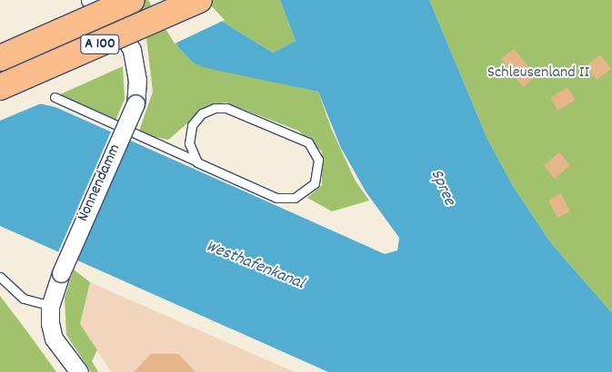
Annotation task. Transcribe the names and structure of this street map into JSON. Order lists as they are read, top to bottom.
{
  "streets": {
    "highway": ["A 100"],
    "street": ["Nonnendamm"]
  },
  "water": ["Spree", "Westhafenkanal"],
  "parks": ["Schleusenland II"]
}
